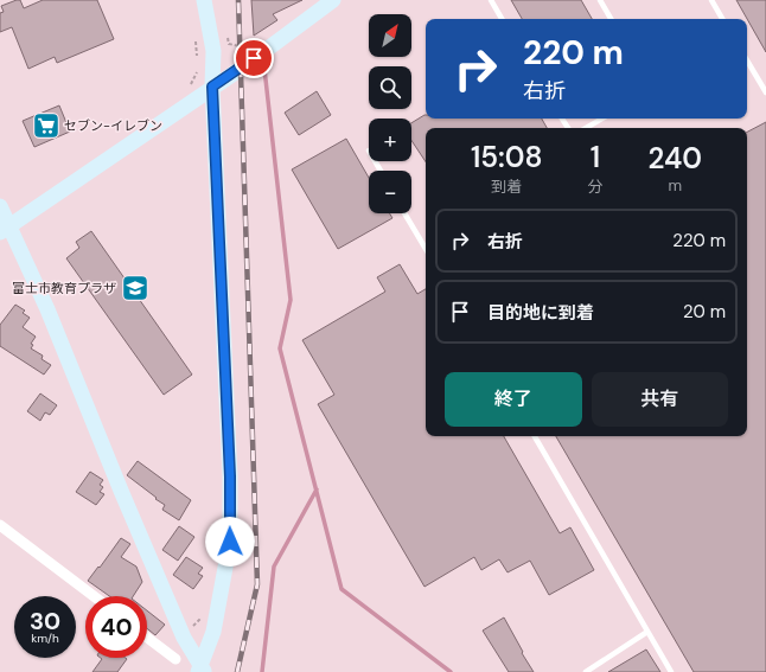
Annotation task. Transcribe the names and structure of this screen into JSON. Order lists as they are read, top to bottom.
{
  "places": {
    "supermarket": ["セブン-イレブン"],
    "school or university": ["富士市教育プラザ"]
  },
  "north": "top right",
  "page": {
    "map_buttons": ["+", "−"],
    "turn": ["220 m", "右折"],
    "eta": [
      "15:08",
      "到着",
      "1",
      "分",
      "240",
      "m"
    ],
    "list": [
      {
        "name": "右折",
        "value": "220 m"
      },
      {
        "name": "目的地に到着",
        "value": "20 m"
      }
    ],
    "buttons": ["終了", "共有"],
    "speed": "30 km/h",
    "limit": "40"
  }
}
